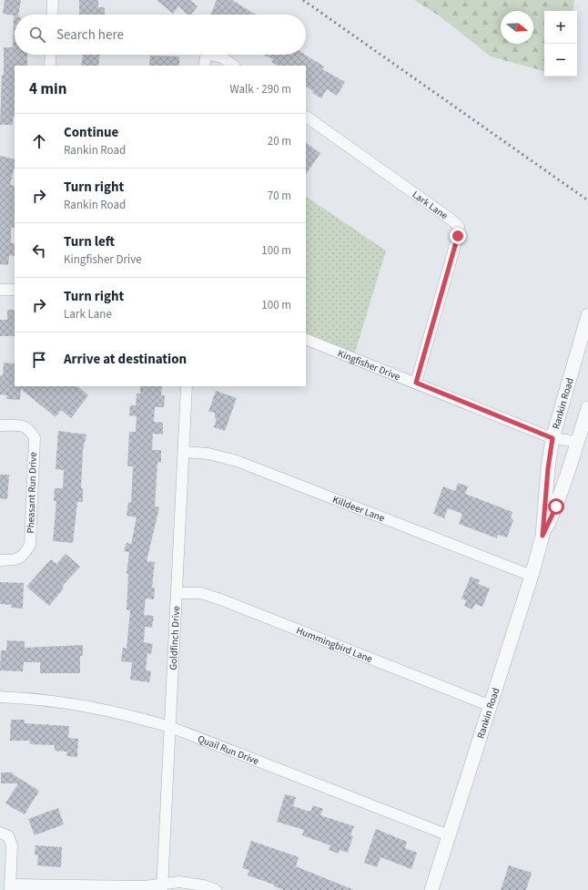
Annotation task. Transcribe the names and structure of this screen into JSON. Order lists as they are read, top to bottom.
{
  "streets": {
    "street": [
      "Lark Lane",
      "Kingfisher Drive",
      "Rankin Road",
      "Pheasant Run Drive",
      "Killdeer Lane",
      "Goldfinch Drive",
      "Hummingbird Lane",
      "Quail Run Drive"
    ]
  },
  "crossings": [
    ["Lark Lane", "Kingfisher Drive"],
    ["Kingfisher Drive", "Rankin Road"],
    ["Rankin Road", "Killdeer Lane"],
    ["Rankin Road", "Hummingbird Lane"],
    ["Rankin Road", "Quail Run Drive"],
    ["Killdeer Lane", "Goldfinch Drive"],
    ["Goldfinch Drive", "Hummingbird Lane"],
    ["Goldfinch Drive", "Quail Run Drive"]
  ],
  "north": "right",
  "page": {
    "map_buttons": ["+", "−"],
    "search": "Search here",
    "heading": ["4 min", "Walk · 290 m"],
    "list": [
      ["Continue", "Rankin Road", "20 m"],
      ["Turn right", "Rankin Road", "70 m"],
      ["Turn left", "Kingfisher Drive", "100 m"],
      ["Turn right", "Lark Lane", "100 m"],
      "Arrive at destination"
    ]
  }
}
